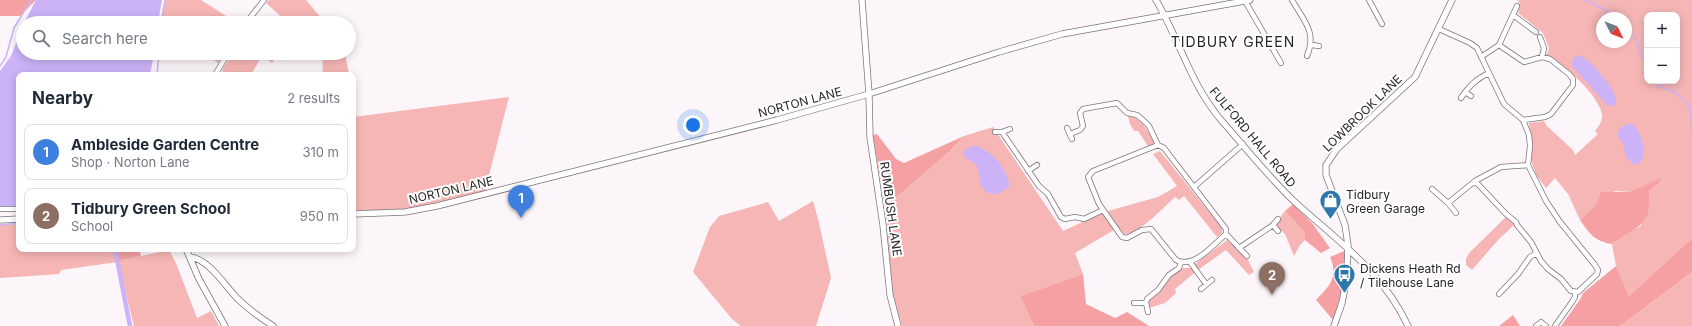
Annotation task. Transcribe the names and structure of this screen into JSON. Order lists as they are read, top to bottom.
{
  "streets": {
    "street": [
      "NORTON LANE",
      "LOWBROOK LANE",
      "FULFORD HALL ROAD",
      "RUMBUSH LANE"
    ]
  },
  "crossings": [
    ["NORTON LANE", "FULFORD HALL ROAD"],
    ["NORTON LANE", "RUMBUSH LANE"],
    ["LOWBROOK LANE", "FULFORD HALL ROAD"]
  ],
  "districts": ["TIDBURY GREEN"],
  "places": {
    "shop": ["Tidbury Green Garage"],
    "bus stop": ["Dickens Heath Rd / Tilehouse Lane"]
  },
  "north": "bottom right",
  "page": {
    "map_buttons": ["+", "−"],
    "search": "Search here",
    "heading": ["Nearby", "2 results"],
    "list": [
      {
        "mark": "1",
        "name": "Ambleside Garden Centre",
        "note": "Shop · Norton Lane",
        "value": "310 m"
      },
      {
        "mark": "2",
        "name": "Tidbury Green School",
        "note": "School",
        "value": "950 m"
      }
    ],
    "pins": ["1", "2"]
  }
}
